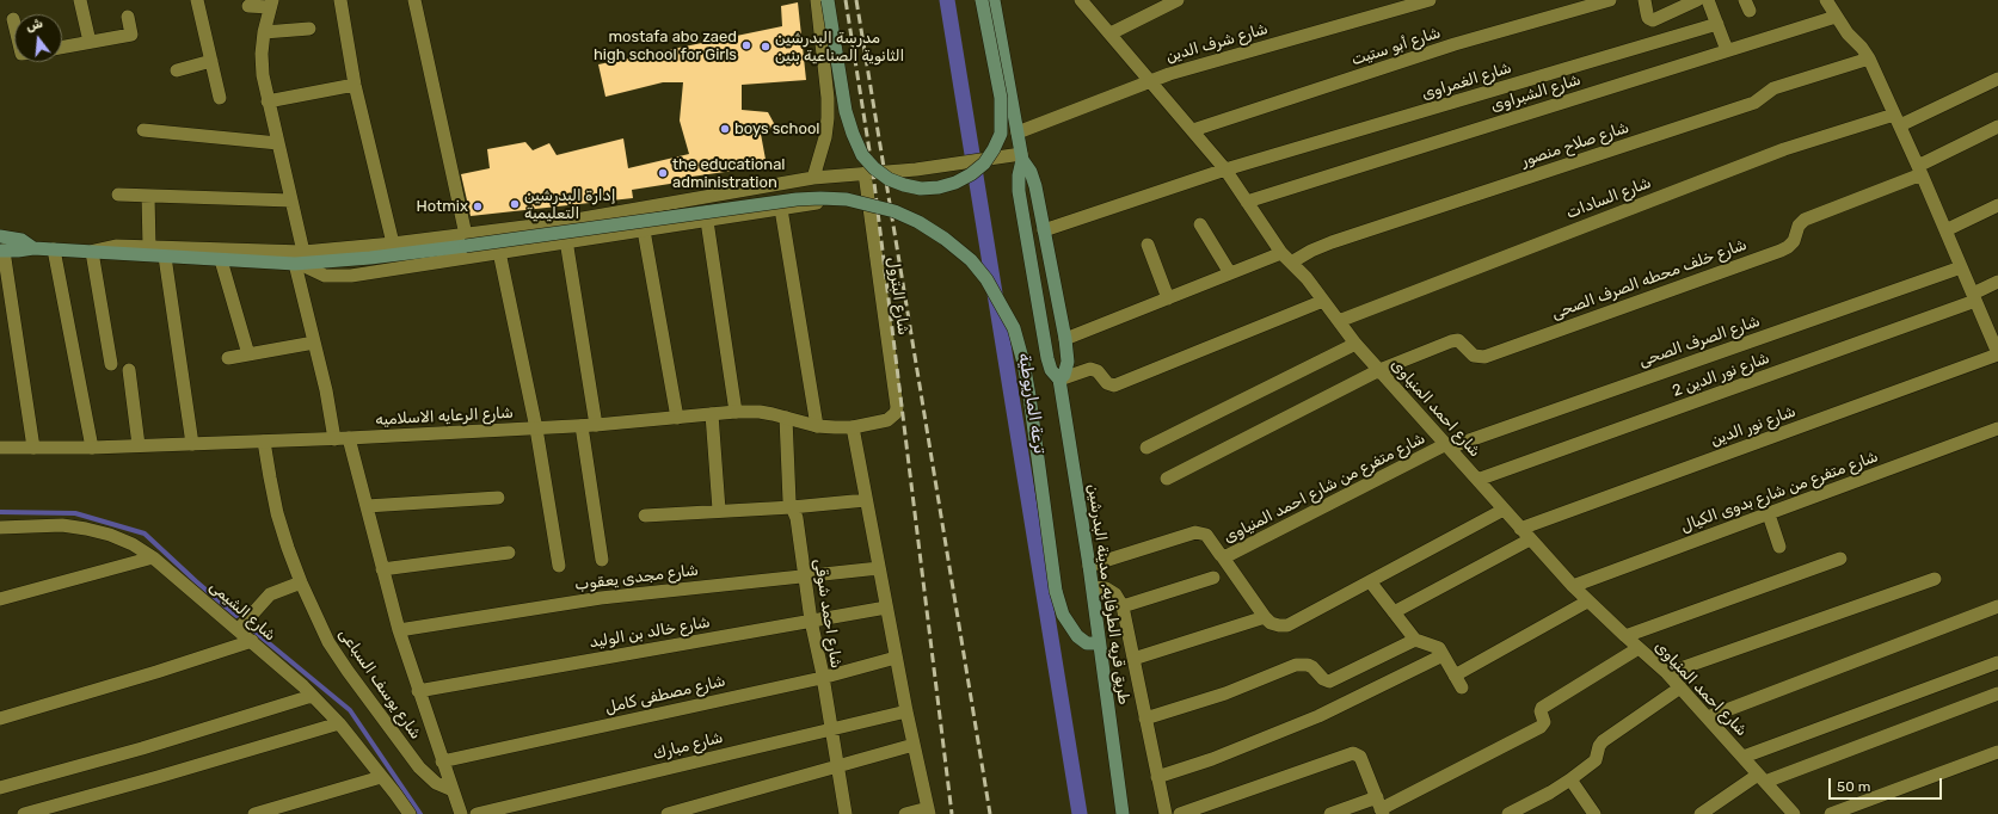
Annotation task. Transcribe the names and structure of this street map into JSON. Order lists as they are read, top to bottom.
{
  "streets": {
    "main road": ["طريق قريه الطرفايه, مدينة البدرشين"],
    "street": [
      "شارع شرف الدين",
      "شارع أبو ستيت",
      "شارع الغمراوى",
      "شارع الشبراوى",
      "شارع صلاح منصور",
      "شارع السادات",
      "شارع خلف محطه الصرف الصحى",
      "شارع البترول",
      "شارع الصرف الصحى",
      "شارع نور الدين 2",
      "شارع احمد المنياوى",
      "شارع الرعايه الاسلاميه",
      "شارع نور الدين",
      "شارع متفرع من شارع احمد المنياوى",
      "شارع متفرع من شارع بدوى الكيال",
      "شارع مجدى يعقوب",
      "شارع الشيمى",
      "شارع احمد شوقى",
      "شارع خالد بن الوليد",
      "شارع يوسف السباعى",
      "شارع مصطفى كامل",
      "شارع مبارك"
    ]
  },
  "crossings": [
    ["شارع شرف الدين", "شارع احمد المنياوى"],
    ["شارع شرف الدين", "طريق قريه الطرفايه, مدينة البدرشين"],
    ["شارع أبو ستيت", "شارع احمد المنياوى"],
    ["شارع الغمراوى", "شارع احمد المنياوى"],
    ["شارع الغمراوى", "طريق قريه الطرفايه, مدينة البدرشين"],
    ["شارع الشبراوى", "شارع احمد المنياوى"],
    ["شارع صلاح منصور", "شارع احمد المنياوى"],
    ["شارع صلاح منصور", "طريق قريه الطرفايه, مدينة البدرشين"],
    ["شارع السادات", "شارع احمد المنياوى"],
    ["شارع خلف محطه الصرف الصحى", "شارع احمد المنياوى"],
    ["شارع البترول", "شارع الرعايه الاسلاميه"],
    ["شارع الصرف الصحى", "شارع احمد المنياوى"],
    ["شارع الصرف الصحى", "شارع متفرع من شارع احمد المنياوى"],
    ["شارع نور الدين 2", "شارع احمد المنياوى"],
    ["شارع احمد المنياوى", "شارع نور الدين"],
    ["شارع احمد المنياوى", "شارع متفرع من شارع احمد المنياوى"],
    ["شارع احمد المنياوى", "شارع متفرع من شارع بدوى الكيال"],
    ["شارع الرعايه الاسلاميه", "شارع احمد شوقى"],
    ["شارع الرعايه الاسلاميه", "شارع يوسف السباعى"],
    ["شارع متفرع من شارع احمد المنياوى", "طريق قريه الطرفايه, مدينة البدرشين"],
    ["شارع مجدى يعقوب", "شارع احمد شوقى"],
    ["شارع احمد شوقى", "شارع خالد بن الوليد"],
    ["شارع احمد شوقى", "شارع مصطفى كامل"],
    ["شارع احمد شوقى", "شارع مبارك"]
  ],
  "water": ["ترعة الماريوطية"],
  "places": [
    "mostafa abo zaed high school for Girls",
    "مدرسة البدرشين الثانوية الصناعية بنين",
    "boys school",
    "the educational administration",
    "إدارة البدرشين التعليمية",
    "Hotmix"
  ],
  "scale_bar": "50 m",
  "north": "top"
}
